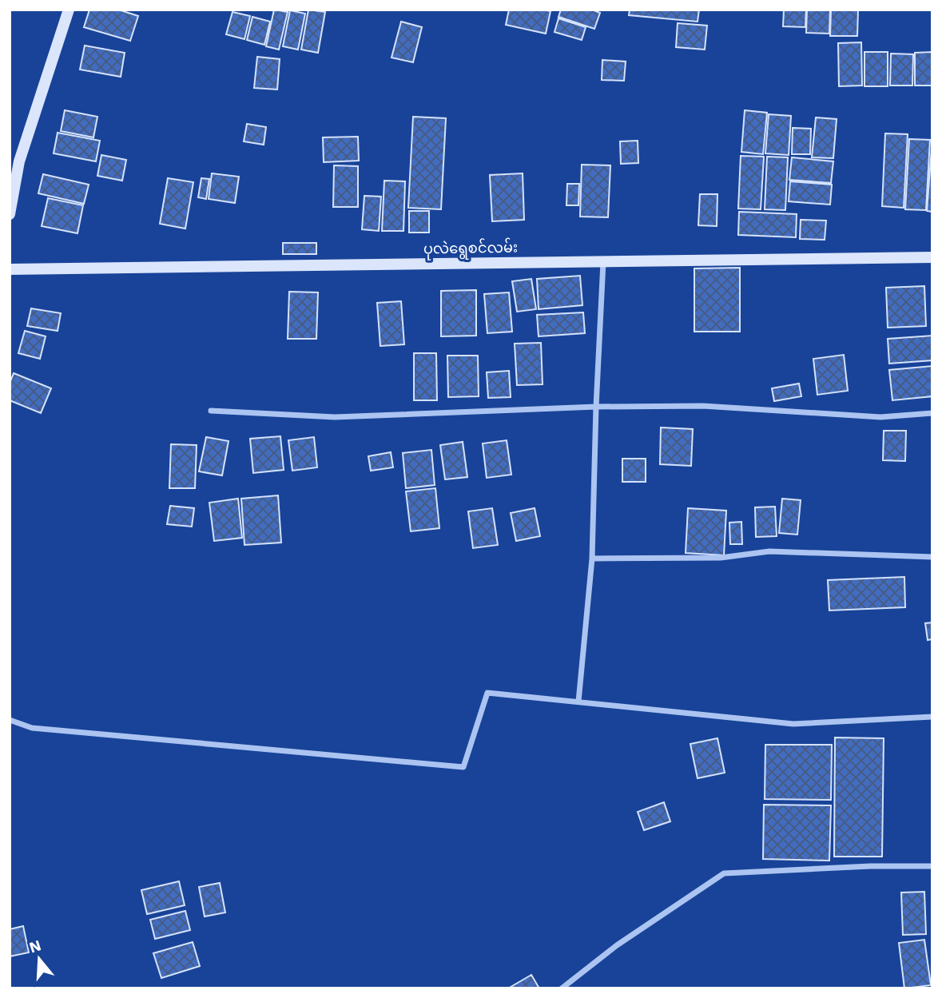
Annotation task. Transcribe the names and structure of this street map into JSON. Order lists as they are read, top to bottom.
{
  "streets": {
    "street": ["ပုလဲရွေစင်လမ်း"]
  },
  "north": "top"
}
